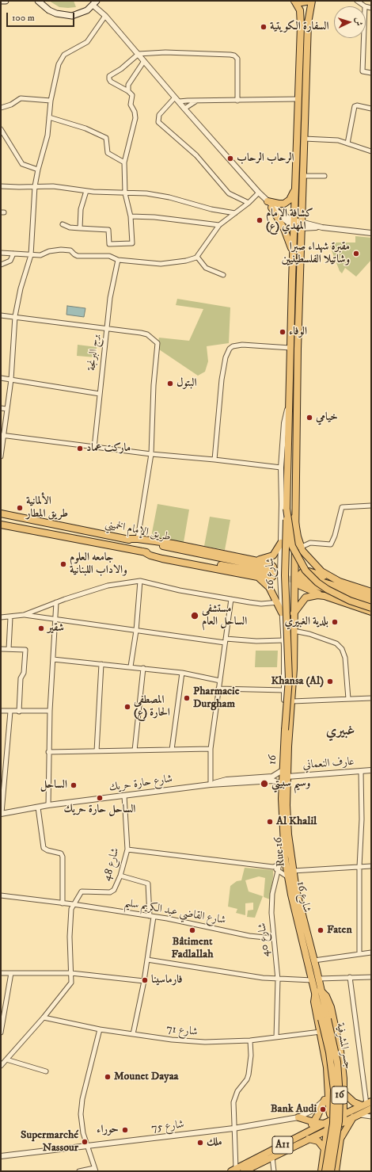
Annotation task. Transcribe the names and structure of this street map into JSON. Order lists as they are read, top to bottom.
{
  "streets": {
    "main road": [
      "طريق الإمام الخميني",
      "شارع 16",
      "16",
      "Rue 16",
      "جسر المشرفية",
      "A11"
    ],
    "street": [
      "برج البرنجة",
      "عارف النعماني",
      "شارع حارة حريك",
      "شارع 48",
      "شارع القاضي عبد الكريم سليم",
      "شارع 40",
      "شارع 71",
      "شارع 75"
    ]
  },
  "crossings": [
    ["شارع 16", "16"],
    ["شارع 16", "عارف النعماني"],
    ["شارع 16", "Rue 16"],
    ["16", "عارف النعماني"],
    ["16", "Rue 16"],
    ["عارف النعماني", "Rue 16"],
    ["شارع حارة حريك", "شارع 48"],
    ["شارع 48", "شارع القاضي عبد الكريم سليم"],
    ["شارع القاضي عبد الكريم سليم", "شارع 40"],
    ["شارع 40", "شارع 71"]
  ],
  "districts": ["غبيري"],
  "places": [
    "السفارة الكويتية",
    "الرحاب الرحاب",
    "كشافة الإمام المهدي (ع)",
    "مقبرة شهداء صبرا وشاتيلا الفلسطينيين",
    "الوفاء",
    "البتول",
    "خيامي",
    "ماركت عماد",
    "الألمانية طريق المطار",
    "جامعه العلوم والاداب اللبنانية",
    "مستشفى الساحل العام",
    "بلدية الغبيري",
    "شقير",
    "Khansa (Al)",
    "Pharmacie Durgham",
    "المصطفى الحارة (ع)",
    "وسيم سبيتي",
    "الساحل",
    "الساحل حارة حريك",
    "Al Khalil",
    "Bâtiment Fadlallah",
    "Faten",
    "فارماسينا",
    "Mounet Dayaa",
    "Bank Audi",
    "حوراء",
    "Supermarché Nassour",
    "ملك"
  ],
  "scale_bar": "100 m",
  "north": "right"
}
